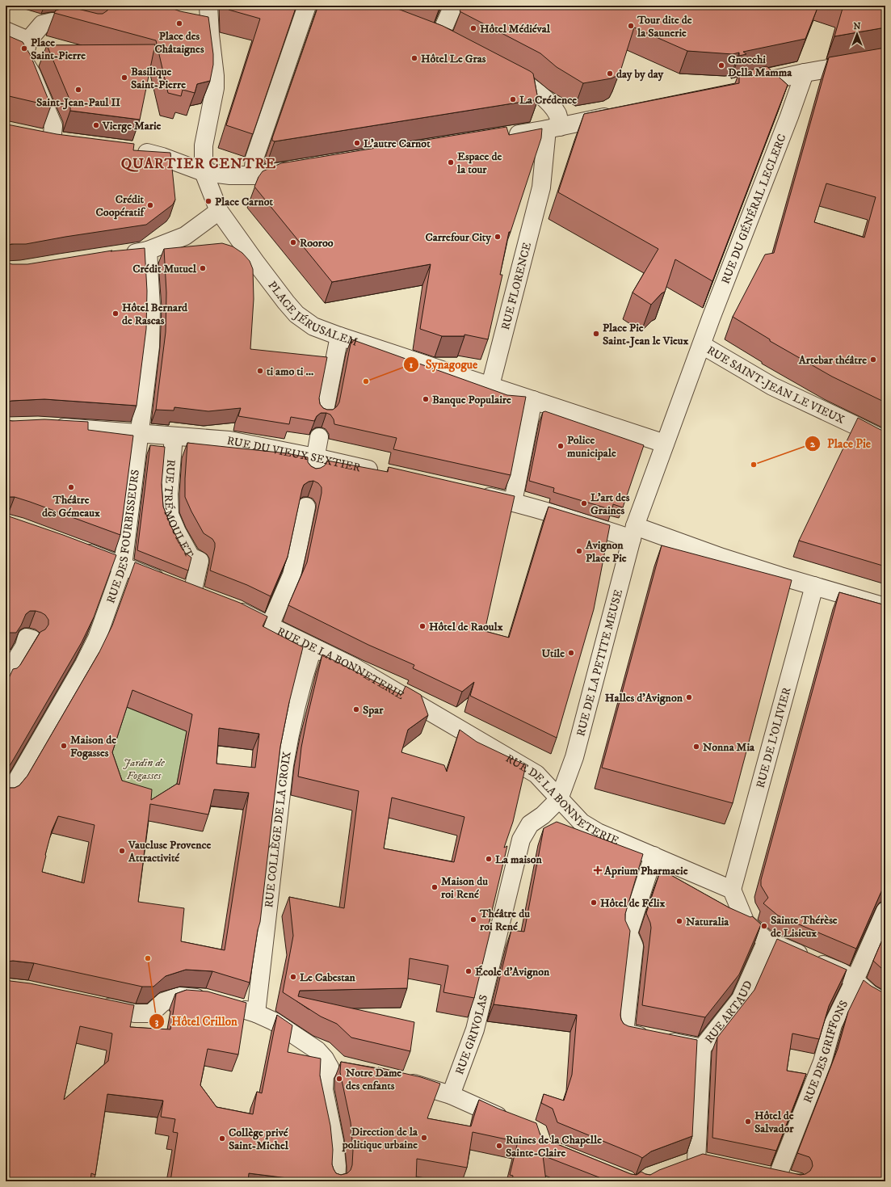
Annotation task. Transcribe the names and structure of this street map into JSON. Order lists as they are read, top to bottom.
{
  "streets": {
    "street": [
      "RUE DU GÉNÉRAL LECLERC",
      "RUE FLORENCE",
      "PLACE JÉRUSALEM",
      "RUE SAINT-JEAN LE VIEUX",
      "RUE DU VIEUX SEXTIER",
      "RUE TRÉMOULET",
      "RUE DES FOURBISSEURS",
      "RUE DE LA PETITE MEUSE",
      "RUE DE LA BONNETERIE",
      "RUE DE L'OLIVIER",
      "RUE COLLÈGE DE LA CROIX",
      "RUE ARTAUD",
      "RUE GRIVOLAS",
      "RUE DES GRIFFONS"
    ]
  },
  "crossings": [
    ["RUE DU GÉNÉRAL LECLERC", "PLACE JÉRUSALEM"],
    ["RUE DU GÉNÉRAL LECLERC", "RUE SAINT-JEAN LE VIEUX"],
    ["RUE DU GÉNÉRAL LECLERC", "RUE DE LA PETITE MEUSE"],
    ["RUE FLORENCE", "PLACE JÉRUSALEM"],
    ["PLACE JÉRUSALEM", "RUE DE LA PETITE MEUSE"],
    ["RUE DU VIEUX SEXTIER", "RUE TRÉMOULET"],
    ["RUE DU VIEUX SEXTIER", "RUE DES FOURBISSEURS"],
    ["RUE DE LA PETITE MEUSE", "RUE DE LA BONNETERIE"],
    ["RUE DE LA PETITE MEUSE", "RUE GRIVOLAS"],
    ["RUE DE LA BONNETERIE", "RUE DE L'OLIVIER"],
    ["RUE DE LA BONNETERIE", "RUE COLLÈGE DE LA CROIX"],
    ["RUE DE LA BONNETERIE", "RUE GRIVOLAS"]
  ],
  "districts": ["QUARTIER CENTRE"],
  "parks": ["Jardin de Fogasses"],
  "places": {
    "other": [
      "Place des Châtaignes",
      "Tour dite de la Saunerie",
      "Hôtel Médiéval",
      "Place Saint-Pierre",
      "Hôtel Le Gras",
      "Gnocchi Della Mamma",
      "day by day",
      "Basilique Saint-Pierre",
      "Saint-Jean-Paul II",
      "La Crédence",
      "Vierge Marie",
      "L'autre Carnot",
      "Espace de la tour",
      "Place Carnot",
      "Crédit Coopératif",
      "Carrefour City",
      "Rooroo",
      "Crédit Mutuel",
      "Hôtel Bernard de Rascas",
      "Place Pie Saint-Jean le Vieux",
      "Artebar théâtre",
      "ti amo ti ...",
      "Synagogue",
      "Banque Populaire",
      "Police municipale",
      "Place Pie",
      "Théâtre des Gémeaux",
      "L’art des Graines",
      "Avignon Place Pie",
      "Hôtel de Raoulx",
      "Utile",
      "Halles d'Avignon",
      "Spar",
      "Maison de Fogasses",
      "Nonna Mia",
      "Vaucluse Provence Attractivité",
      "La maison",
      "Maison du roi René",
      "Hôtel de Félix",
      "Théâtre du roi René",
      "Naturalia",
      "Sainte Thérèse de Lisieux",
      "Hôtel Crillon",
      "École d'Avignon",
      "Le Cabestan",
      "Notre Dame des enfants",
      "Hôtel de Salvador",
      "Direction de la politique urbaine",
      "Collège privé Saint-Michel",
      "Ruines de la Chapelle Sainte-Claire"
    ],
    "health": ["Aprium Pharmacie"]
  },
  "north": "top"
}
